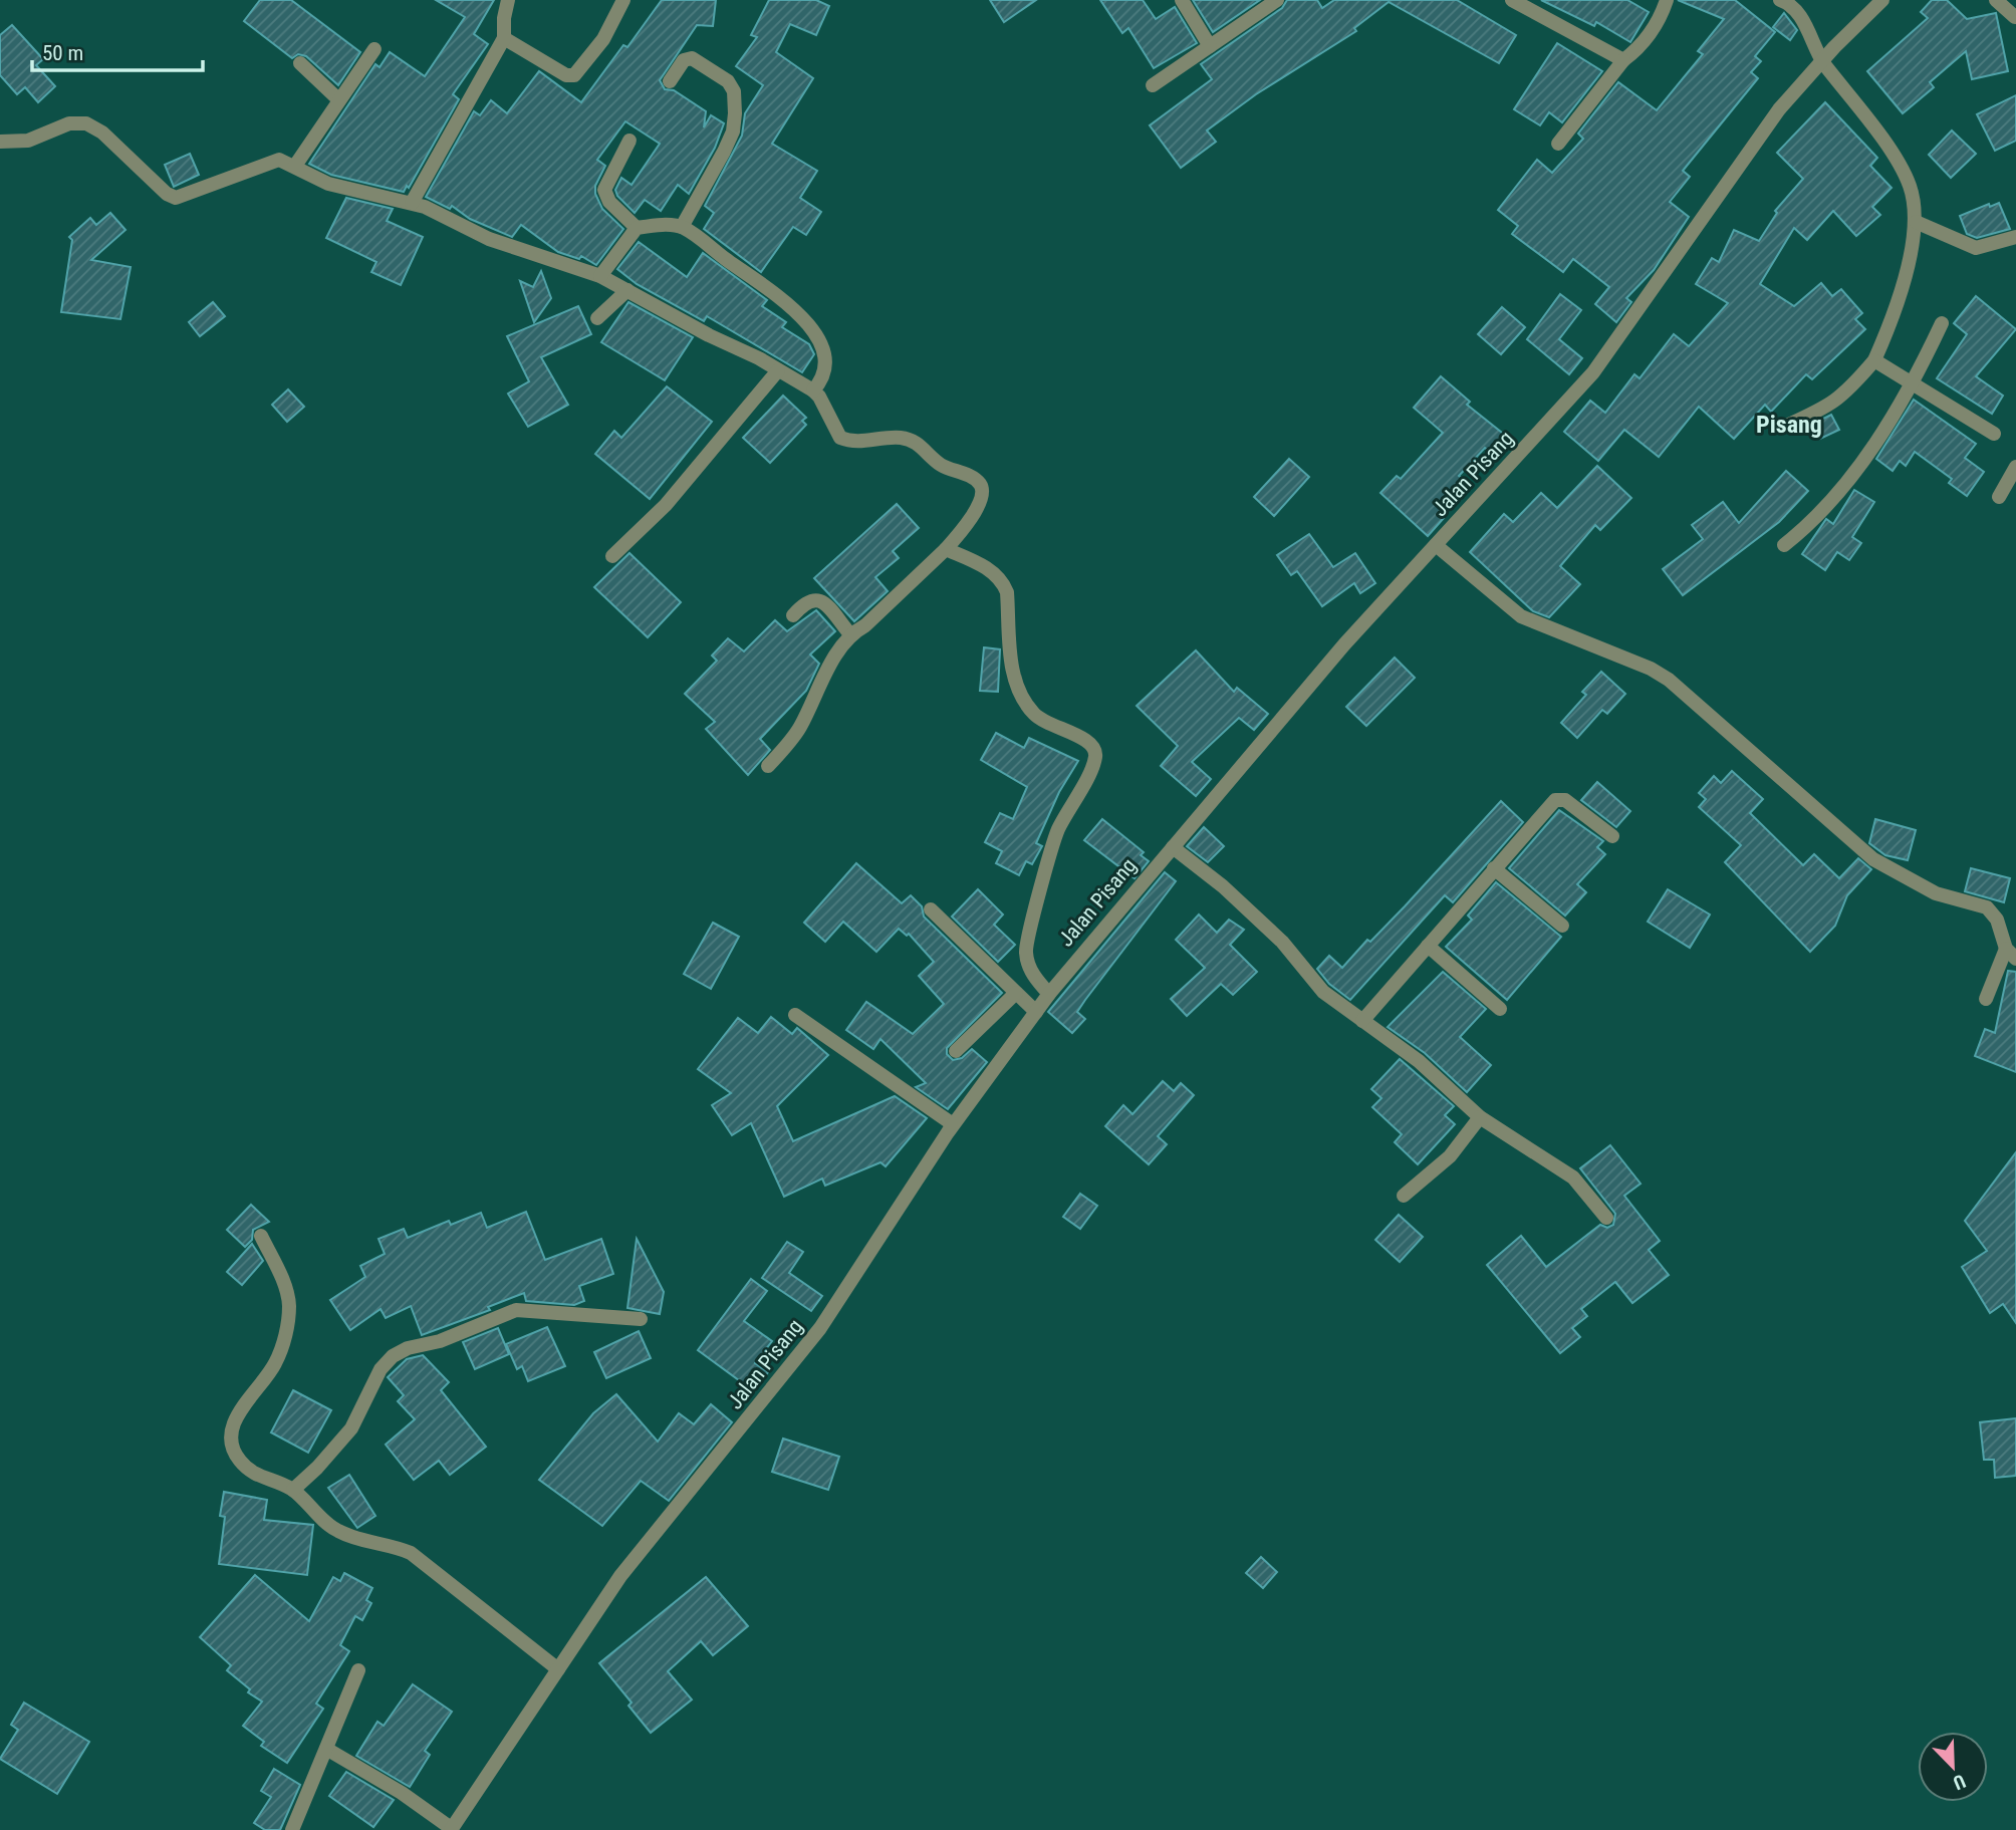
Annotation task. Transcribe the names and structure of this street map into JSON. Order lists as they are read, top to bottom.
{
  "streets": {
    "street": ["Jalan Pisang"]
  },
  "districts": ["Pisang"],
  "scale_bar": "50 m",
  "north": "bottom right"
}
